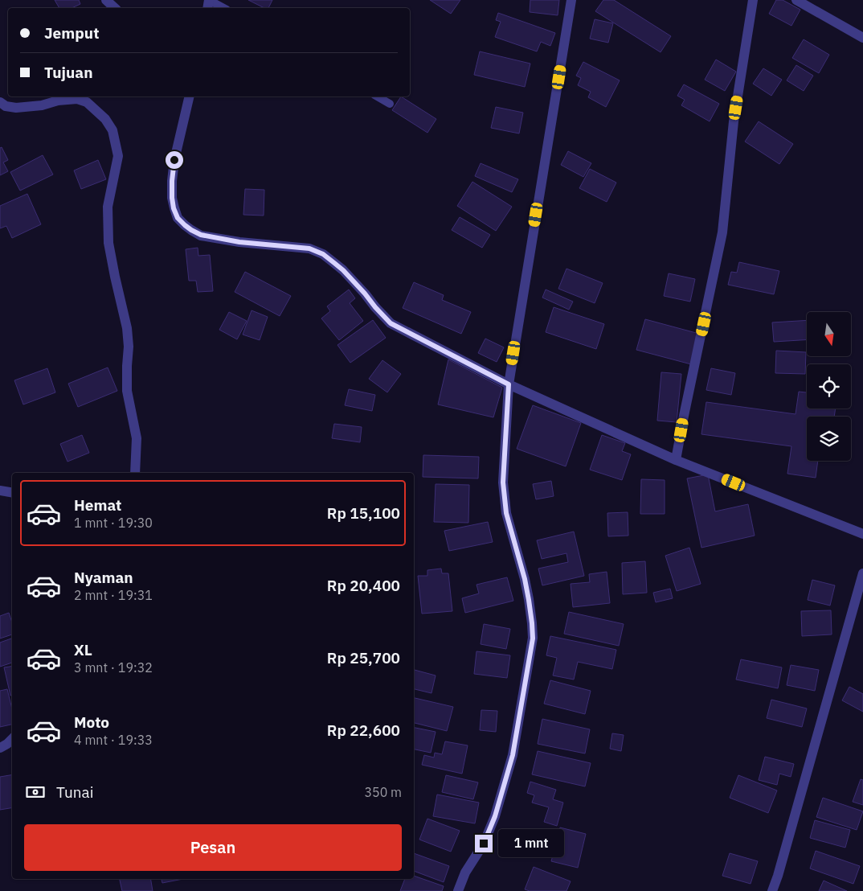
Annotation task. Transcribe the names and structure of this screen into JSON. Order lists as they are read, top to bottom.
{
  "north": "bottom",
  "page": {
    "banner": ["Jemput", "Tujuan"],
    "list": [
      {
        "name": "Hemat",
        "note": "1 mnt · 19:30",
        "value": "Rp 15,100"
      },
      {
        "name": "Nyaman",
        "note": "2 mnt · 19:31",
        "value": "Rp 20,400"
      },
      {
        "name": "XL",
        "note": "3 mnt · 19:32",
        "value": "Rp 25,700"
      },
      {
        "name": "Moto",
        "note": "4 mnt · 19:33",
        "value": "Rp 22,600"
      }
    ],
    "pay": ["Tunai", "350 m"],
    "buttons": "Pesan",
    "bubble": "1 mnt"
  }
}
